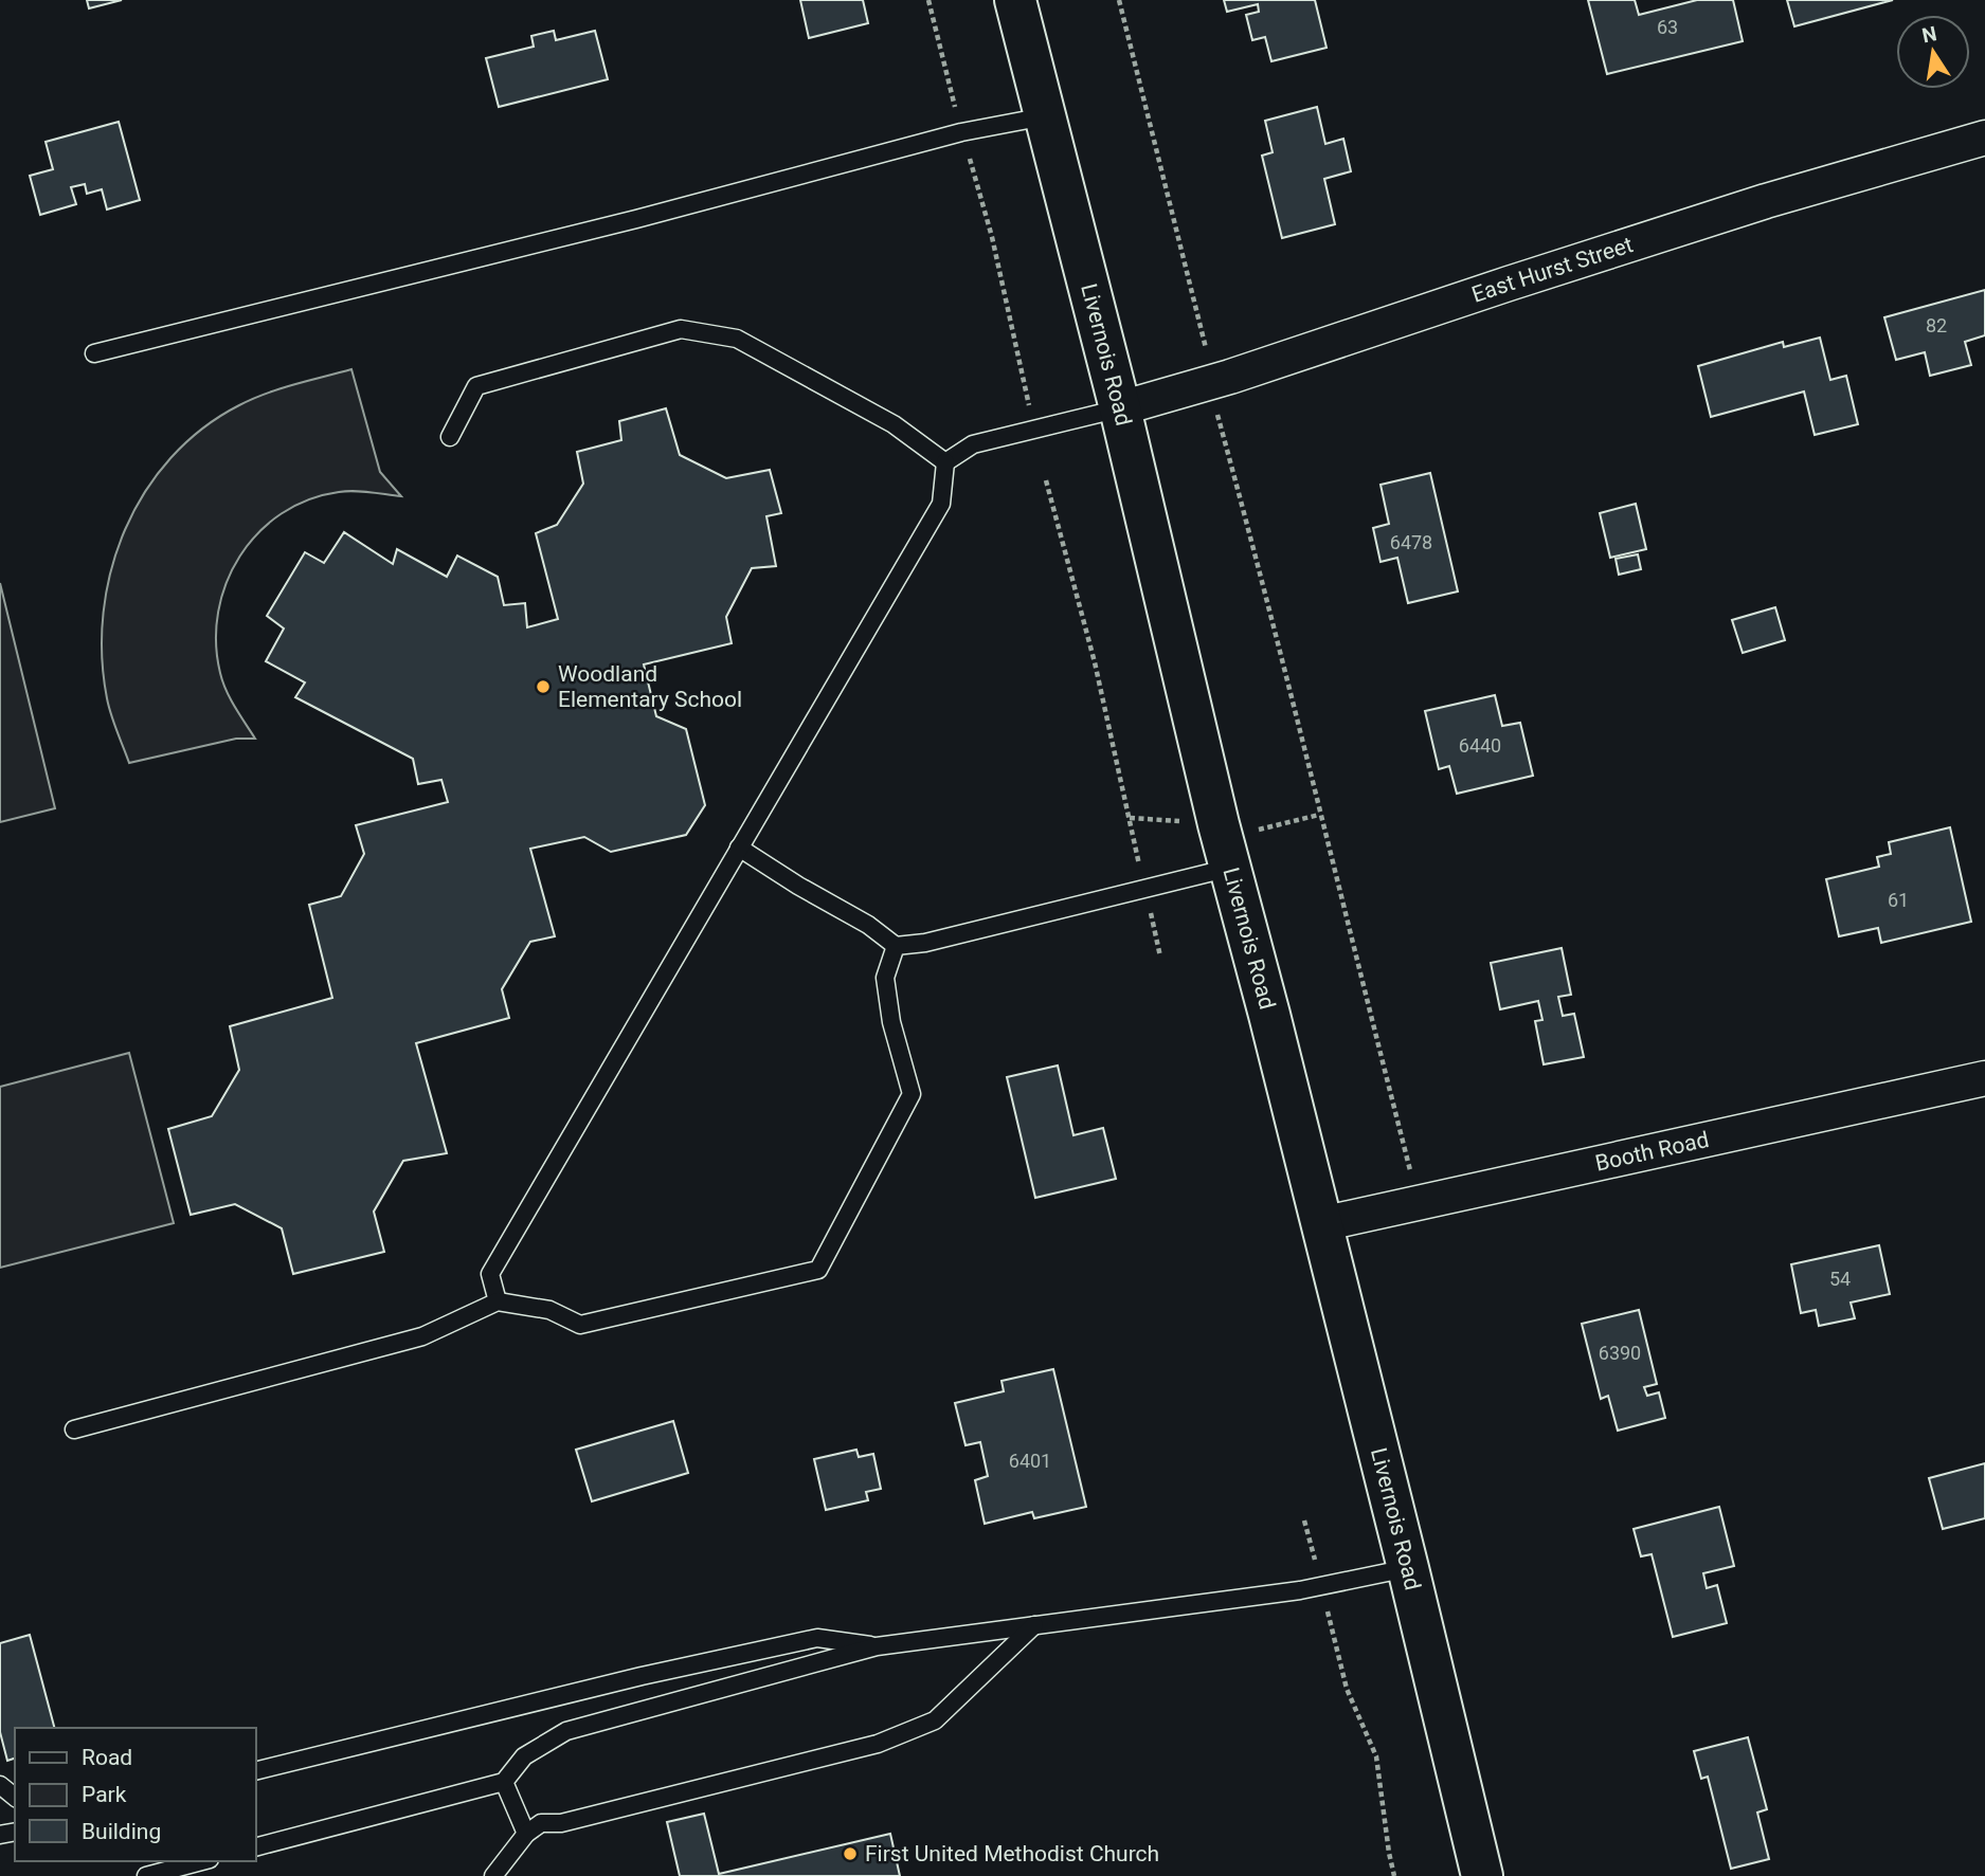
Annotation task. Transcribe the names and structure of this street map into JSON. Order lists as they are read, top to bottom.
{
  "streets": {
    "street": ["East Hurst Street", "Livernois Road", "Booth Road"]
  },
  "crossings": [
    ["East Hurst Street", "Livernois Road"],
    ["Livernois Road", "Booth Road"]
  ],
  "places": ["Woodland Elementary School", "First United Methodist Church"],
  "house_numbers": [
    "63",
    "82",
    "6478",
    "6440",
    "61",
    "54",
    "6390",
    "6401"
  ],
  "legend": ["Road", "Park", "Building"],
  "north": "top"
}
